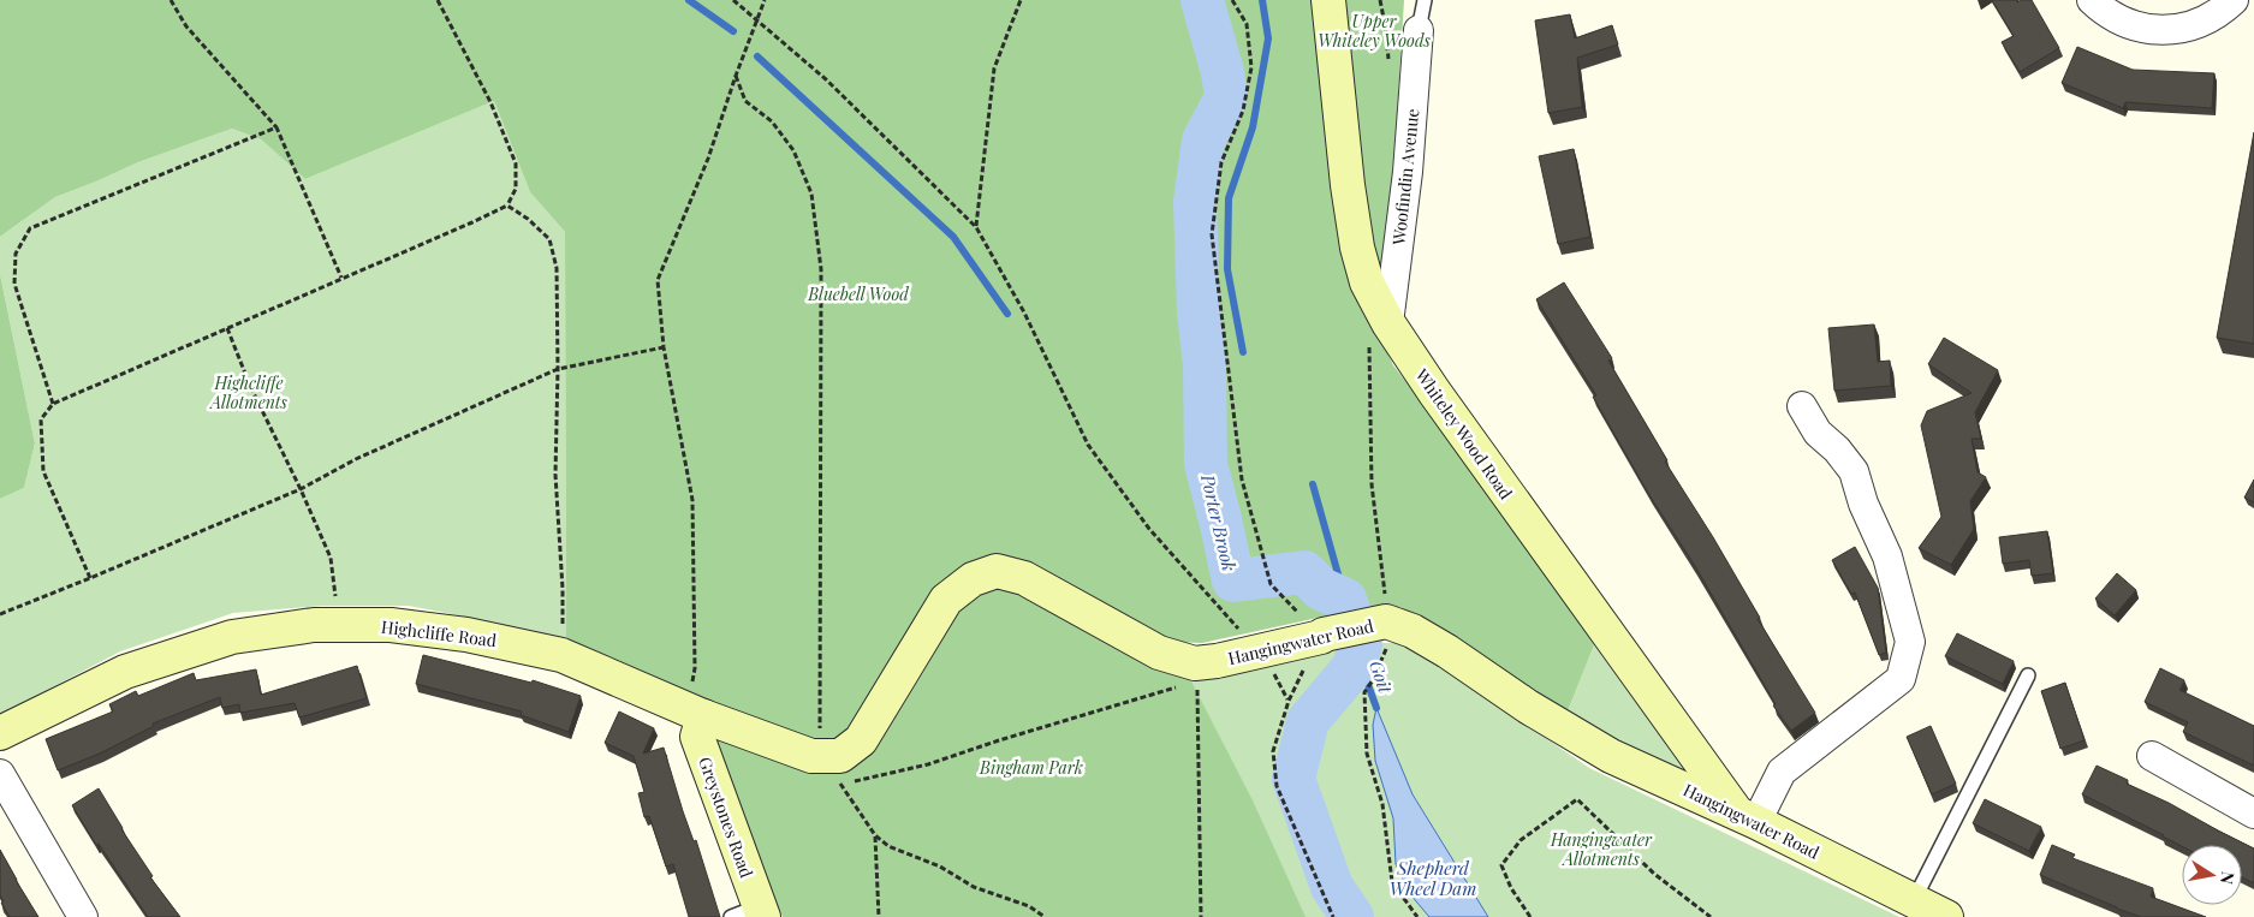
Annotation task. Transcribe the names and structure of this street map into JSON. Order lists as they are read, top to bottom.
{
  "streets": {
    "street": [
      "Woofindin Avenue",
      "Whiteley Wood Road",
      "Highcliffe Road",
      "Hangingwater Road",
      "Greystones Road"
    ]
  },
  "crossings": [
    ["Woofindin Avenue", "Whiteley Wood Road"],
    ["Whiteley Wood Road", "Hangingwater Road"],
    ["Highcliffe Road", "Hangingwater Road"],
    ["Highcliffe Road", "Greystones Road"],
    ["Hangingwater Road", "Greystones Road"]
  ],
  "water": ["Porter Brook", "Goit", "Shepherd Wheel Dam"],
  "parks": [
    "Upper Whiteley Woods",
    "Bluebell Wood",
    "Highcliffe Allotments",
    "Bingham Park",
    "Hangingwater Allotments"
  ],
  "north": "right"
}
